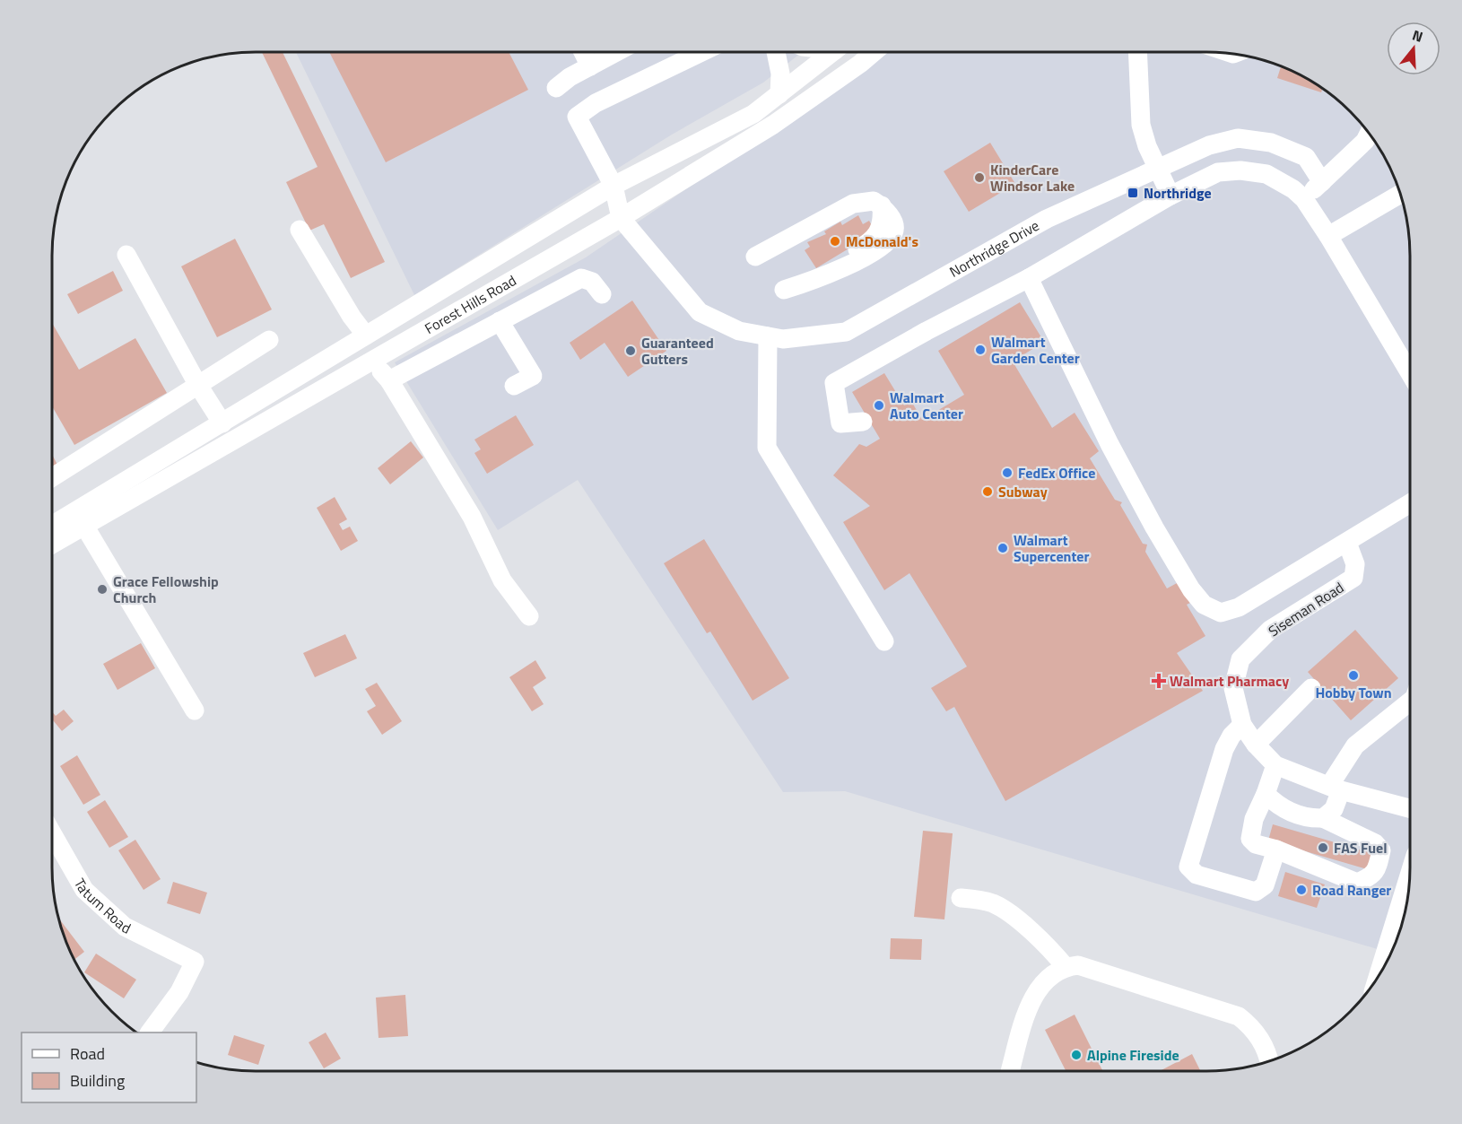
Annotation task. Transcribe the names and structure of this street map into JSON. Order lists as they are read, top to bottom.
{
  "streets": {
    "street": [
      "Northridge Drive",
      "Forest Hills Road",
      "Siseman Road",
      "Tatum Road"
    ]
  },
  "crossings": [
    ["Northridge Drive", "Forest Hills Road"]
  ],
  "places": {
    "other": [
      "KinderCare Windsor Lake",
      "McDonald's",
      "Walmart Garden Center",
      "Guaranteed Gutters",
      "Walmart Auto Center",
      "FedEx Office",
      "Subway",
      "Walmart Supercenter",
      "Grace Fellowship Church",
      "Hobby Town",
      "FAS Fuel",
      "Road Ranger",
      "Alpine Fireside"
    ],
    "transit": ["Northridge"],
    "health": ["Walmart Pharmacy"]
  },
  "legend": ["Road", "Building"],
  "north": "top"
}
